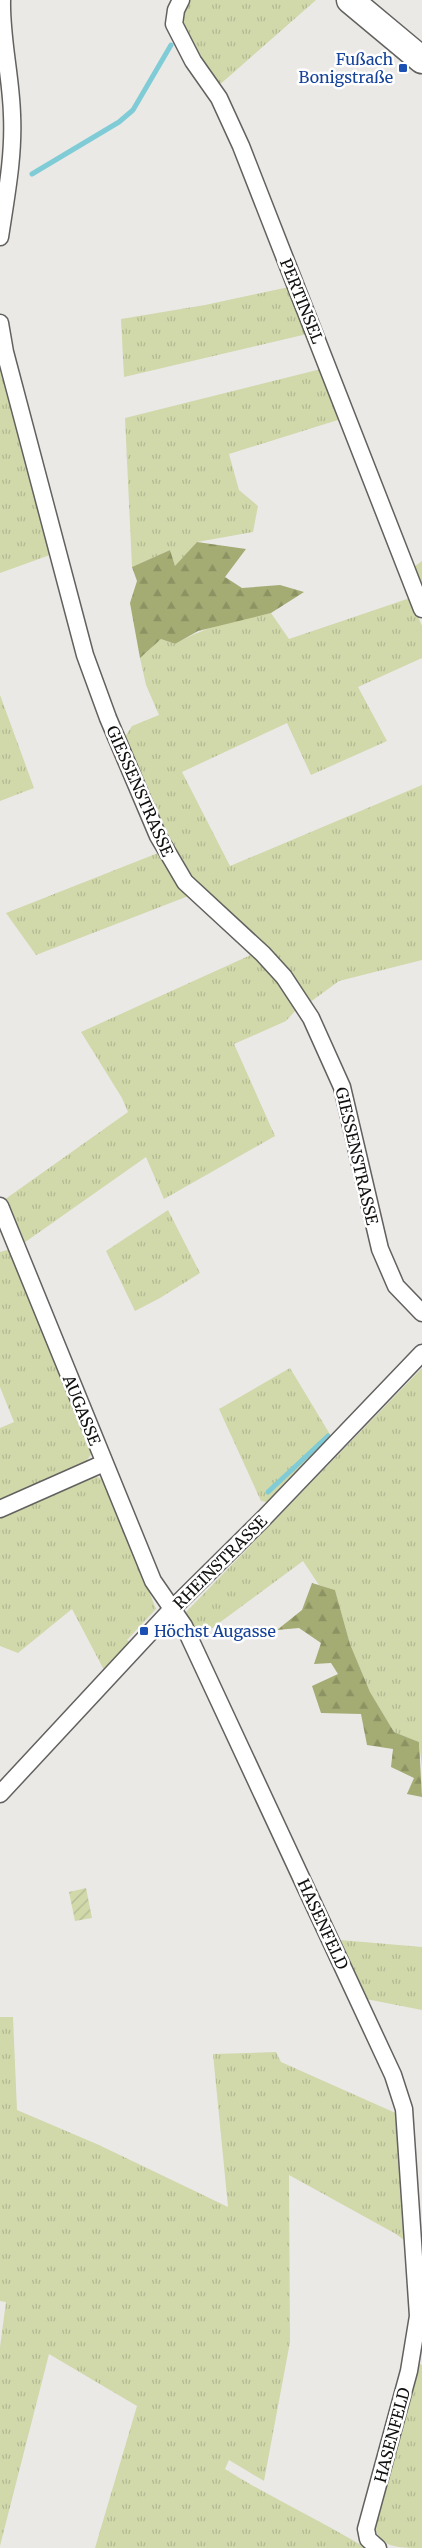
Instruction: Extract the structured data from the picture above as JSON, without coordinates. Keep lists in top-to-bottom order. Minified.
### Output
{"streets":{"street":["PERTINSEL","GIESSENSTRASSE","AUGASSE","RHEINSTRASSE","HASENFELD"]},"crossings":[["AUGASSE","RHEINSTRASSE"],["AUGASSE","HASENFELD"],["RHEINSTRASSE","HASENFELD"]],"places":{"transit":["Fußach Bonigstraße","Höchst Augasse"]}}
